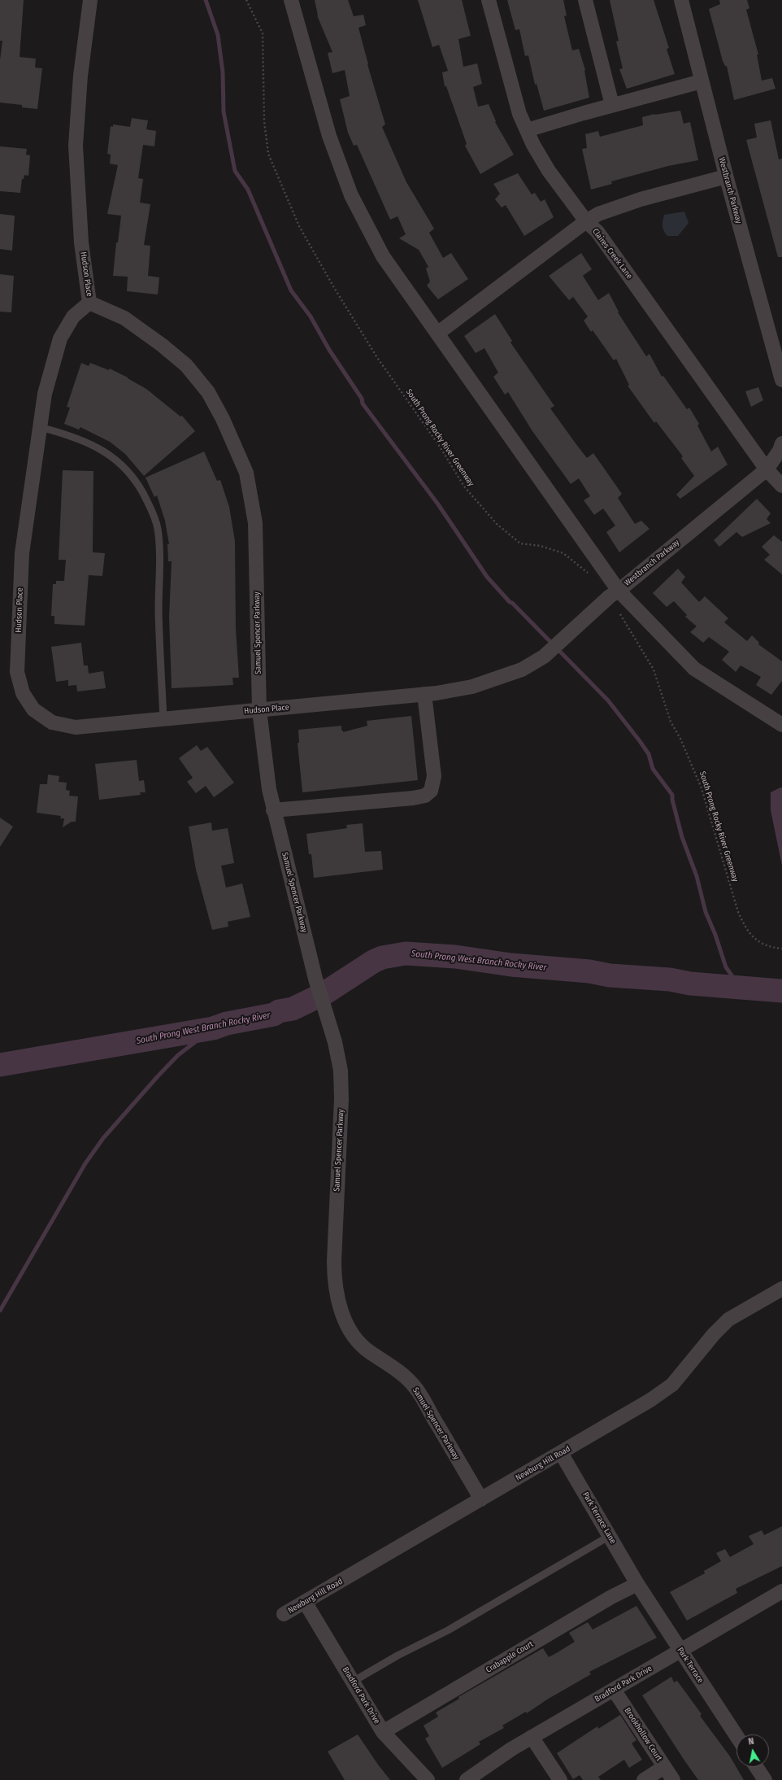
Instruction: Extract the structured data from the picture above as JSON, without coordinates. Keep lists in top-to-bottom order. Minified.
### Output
{"streets":{"street":["Westbranch Parkway","Claires Creek Lane","Hudson Place","Samuel Spencer Parkway","Newburg Hill Road","Park Terrace Lane","Crabapple Court","Park Terrace","Bradford Park Drive","Brookhollow Court"],"path":["South Prong Rocky River Greenway"]},"crossings":[["Westbranch Parkway","Claires Creek Lane"],["Westbranch Parkway","Hudson Place"],["Westbranch Parkway","South Prong Rocky River Greenway"],["Hudson Place","South Prong Rocky River Greenway"],["Hudson Place","Samuel Spencer Parkway"],["Samuel Spencer Parkway","Newburg Hill Road"],["Newburg Hill Road","Park Terrace Lane"],["Newburg Hill Road","Bradford Park Drive"],["Park Terrace Lane","Crabapple Court"],["Park Terrace Lane","Park Terrace"],["Crabapple Court","Park Terrace"],["Crabapple Court","Bradford Park Drive"],["Park Terrace","Bradford Park Drive"],["Bradford Park Drive","Brookhollow Court"]],"water":["South Prong West Branch Rocky River"],"north":"top"}
